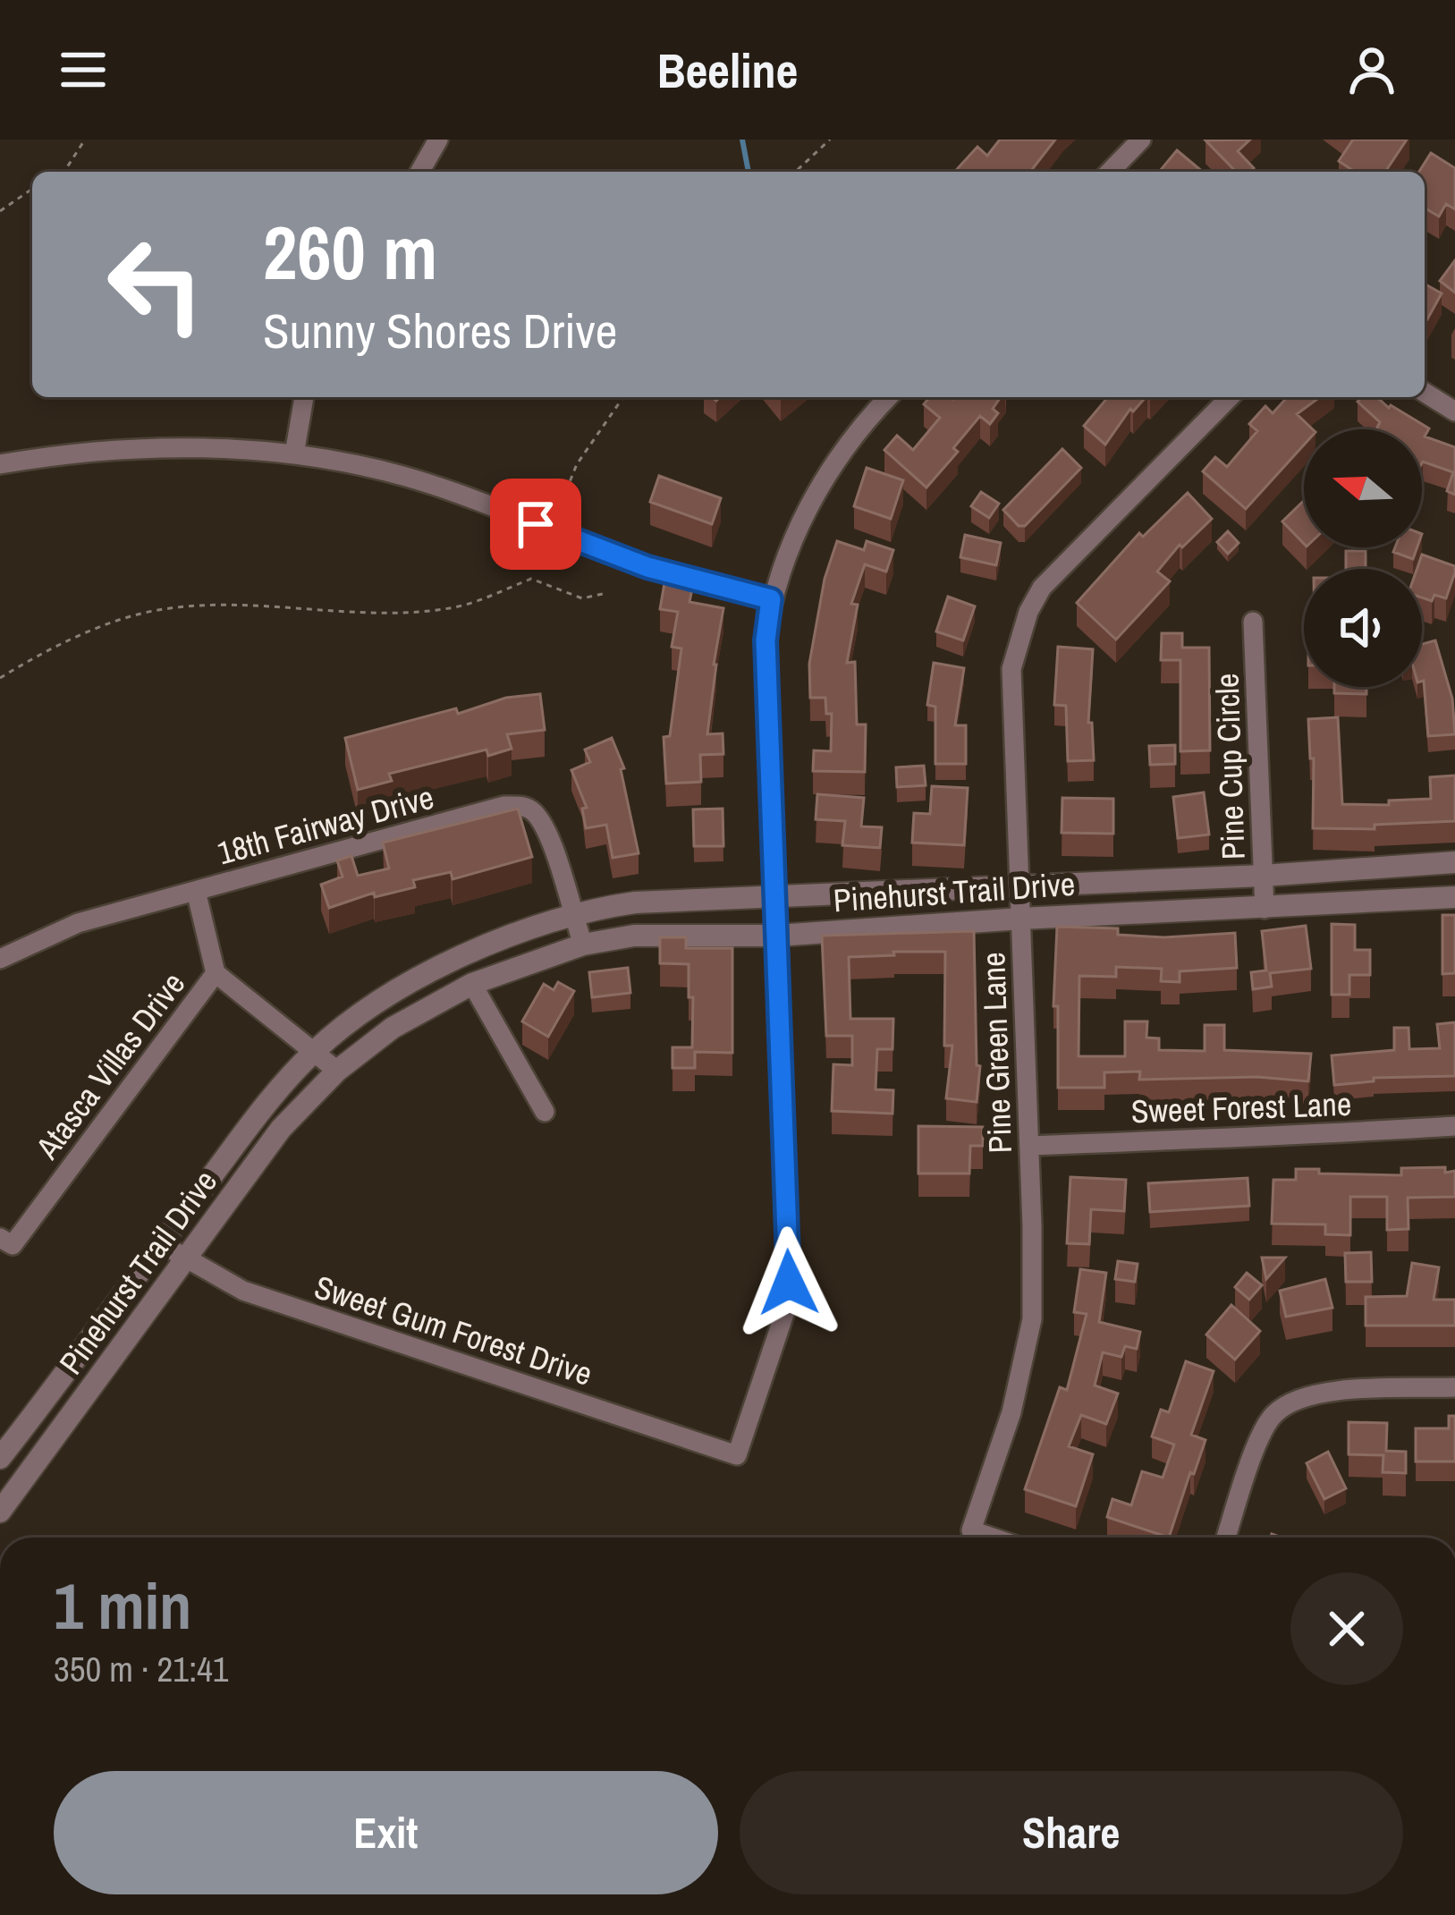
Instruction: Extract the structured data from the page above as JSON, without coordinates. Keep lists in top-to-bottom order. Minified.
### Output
{"streets":{"street":["Pine Cup Circle","18th Fairway Drive","Pinehurst Trail Drive","Pine Green Lane","Atasca Villas Drive","Sweet Forest Lane","Sweet Gum Forest Drive"]},"crossings":[["Pine Cup Circle","Pinehurst Trail Drive"],["18th Fairway Drive","Pinehurst Trail Drive"],["Pinehurst Trail Drive","Pine Green Lane"],["Pinehurst Trail Drive","Sweet Gum Forest Drive"],["Pine Green Lane","Sweet Forest Lane"]],"north":"left","page":{"header":"Beeline","turn":["260 m","Sunny Shores Drive"],"heading":["1 min","350 m · 21:41"],"buttons":["Exit","Share"]}}
